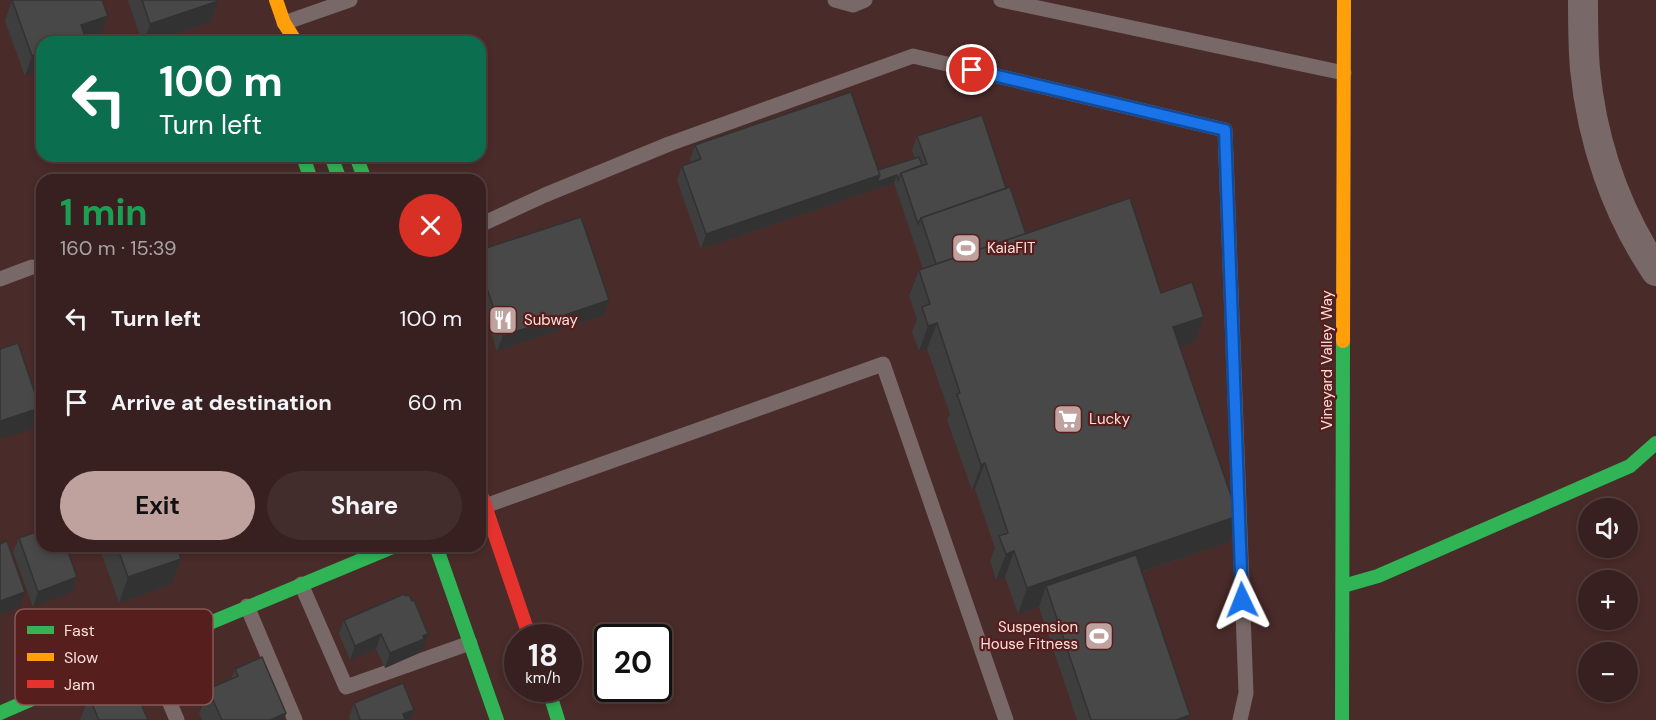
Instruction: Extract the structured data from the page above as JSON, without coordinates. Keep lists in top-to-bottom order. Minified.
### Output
{"streets":{"street":["Vineyard Valley Way"]},"places":{"sports":["KaiaFIT","Suspension House Fitness"],"restaurant":["Subway"],"supermarket":["Lucky"]},"legend":["Fast","Slow","Jam"],"page":{"turn":["100 m","Turn left"],"heading":["1 min","160 m · 15:39"],"list":[{"name":"Turn left","value":"100 m"},{"name":"Arrive at destination","value":"60 m"}],"buttons":["Exit","Share"],"map_buttons":["+","−"],"speed":"18 km/h","limit":"20"}}
